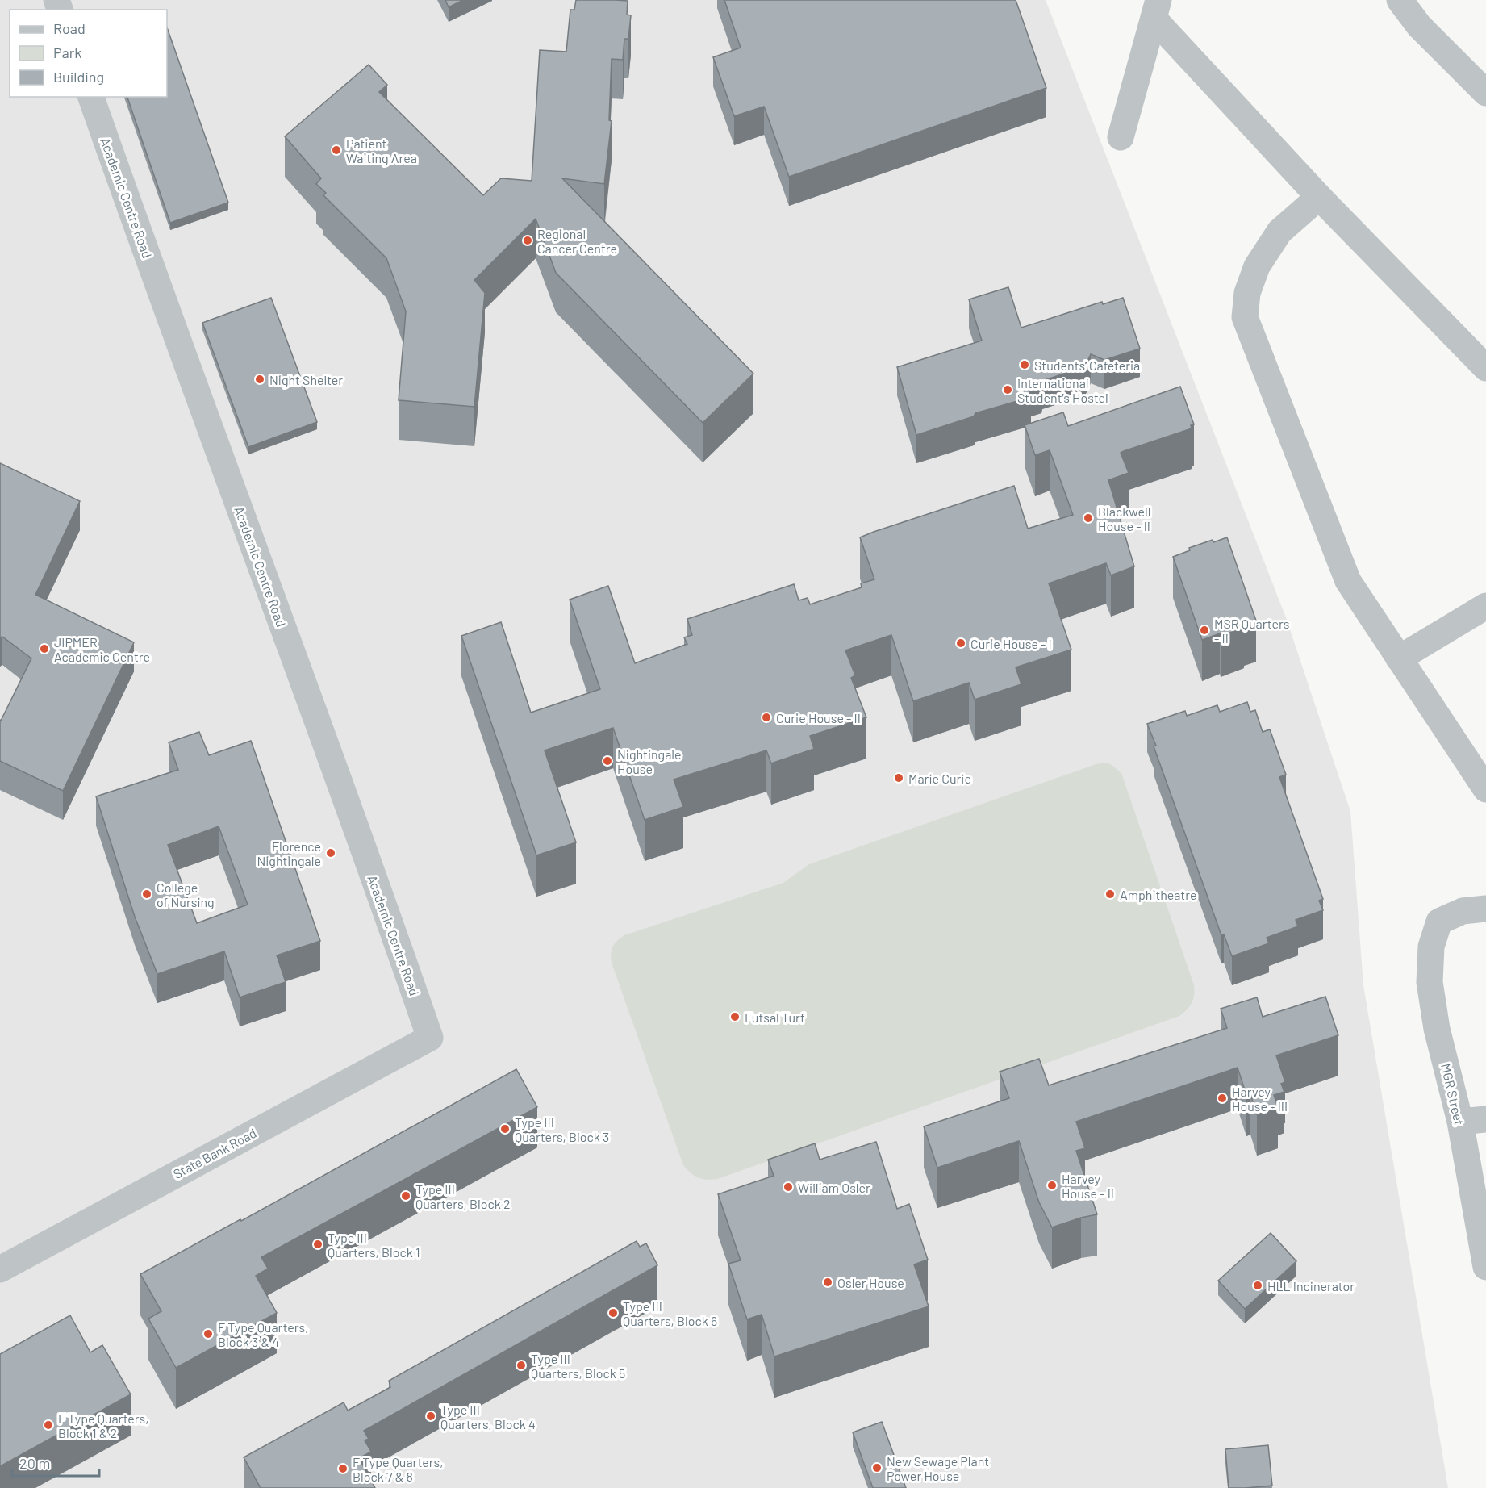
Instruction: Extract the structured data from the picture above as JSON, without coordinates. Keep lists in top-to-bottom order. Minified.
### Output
{"streets":{"street":["Academic Centre Road","MGR Street","State Bank Road"]},"crossings":[["Academic Centre Road","State Bank Road"]],"places":["Patient Waiting Area","Regional Cancer Centre","Students' Cafeteria","Night Shelter","International Student's Hostel","Blackwell House - II","MSR Quarters - II","Curie House - I","JIPMER Academic Centre","Curie House - II","Nightingale House","Marie Curie","Florence Nightingale","College of Nursing","Amphitheatre","Futsal Turf","Harvey House - III","Type III Quarters, Block 3","Harvey House - II","William Osler","Type III Quarters, Block 2","Type III Quarters, Block 1","Osler House","HLL Incinerator","Type III Quarters, Block 6","F Type Quarters, Block 3 & 4","Type III Quarters, Block 5","Type III Quarters, Block 4","F Type Quarters, Block 1 & 2","New Sewage Plant Power House","F Type Quarters, Block 7 & 8"],"legend":["Road","Park","Building"],"scale_bar":"20 m"}
